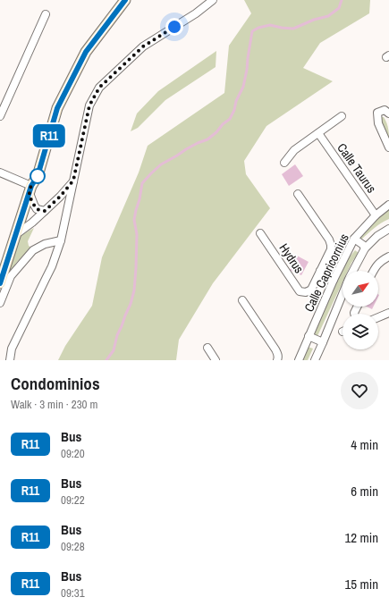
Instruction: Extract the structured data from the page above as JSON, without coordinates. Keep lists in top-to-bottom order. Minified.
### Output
{"streets":{"street":["Calle Taurus","Hydrus","Calle Capricornius"]},"crossings":[["Calle Taurus","Calle Capricornius"],["Hydrus","Calle Capricornius"]],"lines":["bus line R11"],"north":"top right","page":{"on_map":"R11","heading":["Condominios","Walk · 3 min · 230 m"],"list":[{"mark":"R11","name":"Bus","note":"09:20","value":"4 min"},{"mark":"R11","name":"Bus","note":"09:22","value":"6 min"},{"mark":"R11","name":"Bus","note":"09:28","value":"12 min"},{"mark":"R11","name":"Bus","note":"09:31","value":"15 min"}]}}
